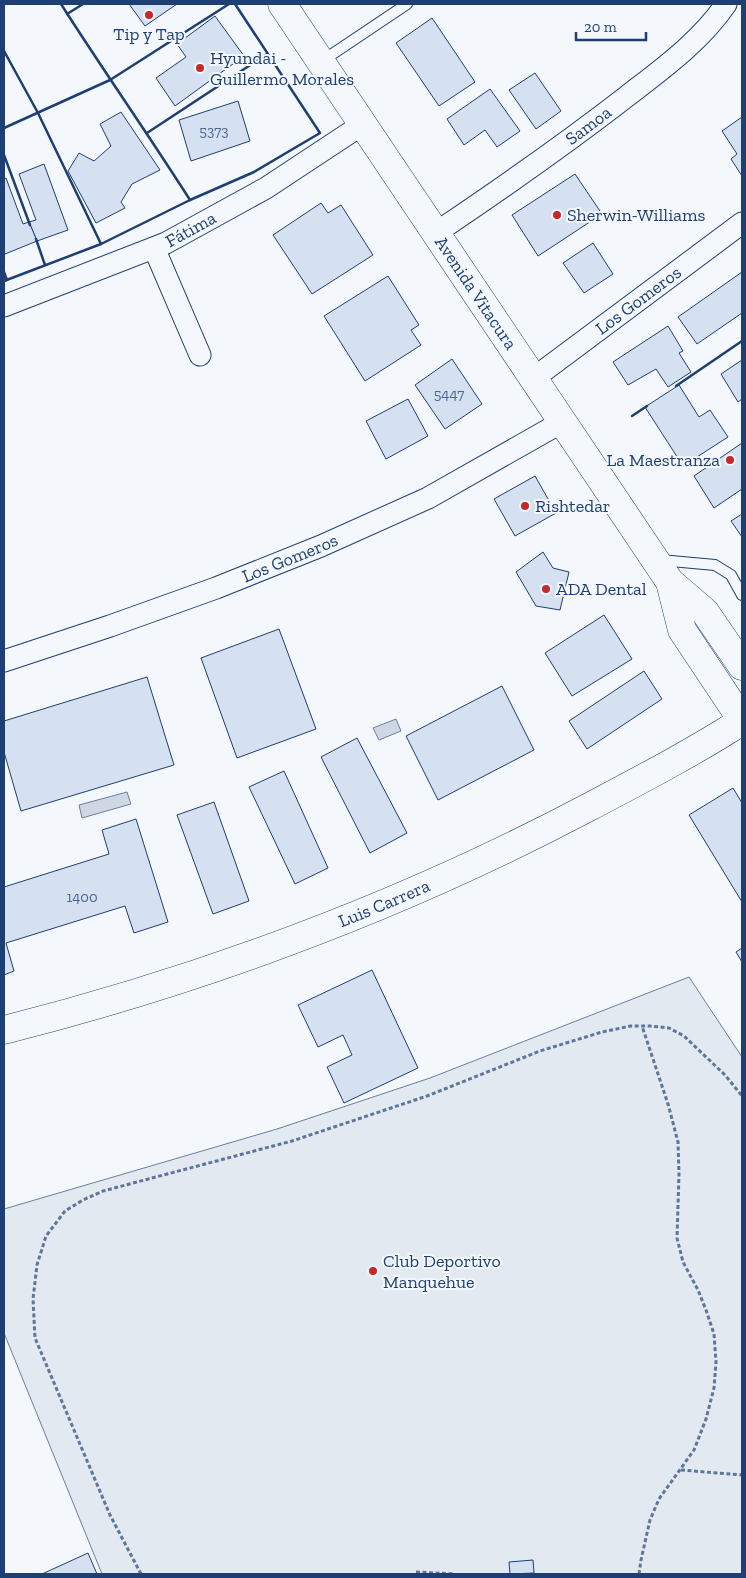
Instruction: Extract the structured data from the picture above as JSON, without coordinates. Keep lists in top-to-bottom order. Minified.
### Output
{"streets":{"main road":["Avenida Vitacura","Luis Carrera"],"street":["Samoa","Fátima","Los Gomeros"]},"crossings":[["Samoa","Avenida Vitacura"],["Fátima","Avenida Vitacura"],["Avenida Vitacura","Los Gomeros"],["Avenida Vitacura","Luis Carrera"]],"places":["Tip y Tap","Hyundai - Guillermo Morales","Sherwin-Williams","La Maestranza","Rishtedar","ADA Dental","Club Deportivo Manquehue"],"house_numbers":["5373","5447","1400"],"scale_bar":"20 m"}
